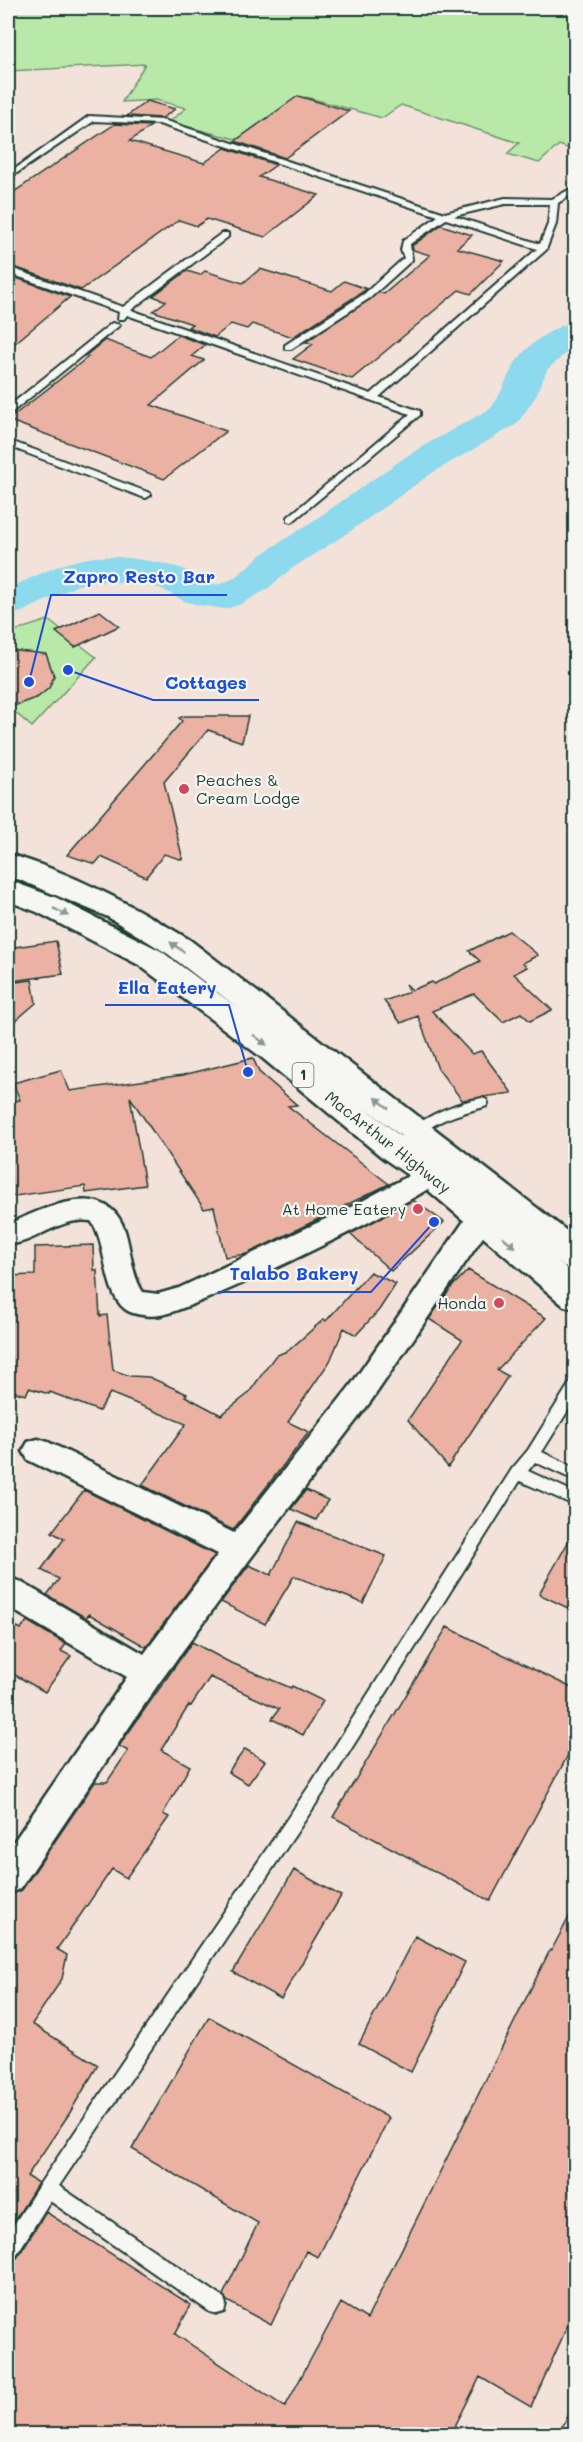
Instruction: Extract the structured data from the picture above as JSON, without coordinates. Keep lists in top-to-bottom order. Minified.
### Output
{"streets":{"highway":["1","MacArthur Highway"]},"places":["Cottages","Zapro Resto Bar","Peaches & Cream Lodge","Ella Eatery","At Home Eatery","Talabo Bakery","Honda"]}
